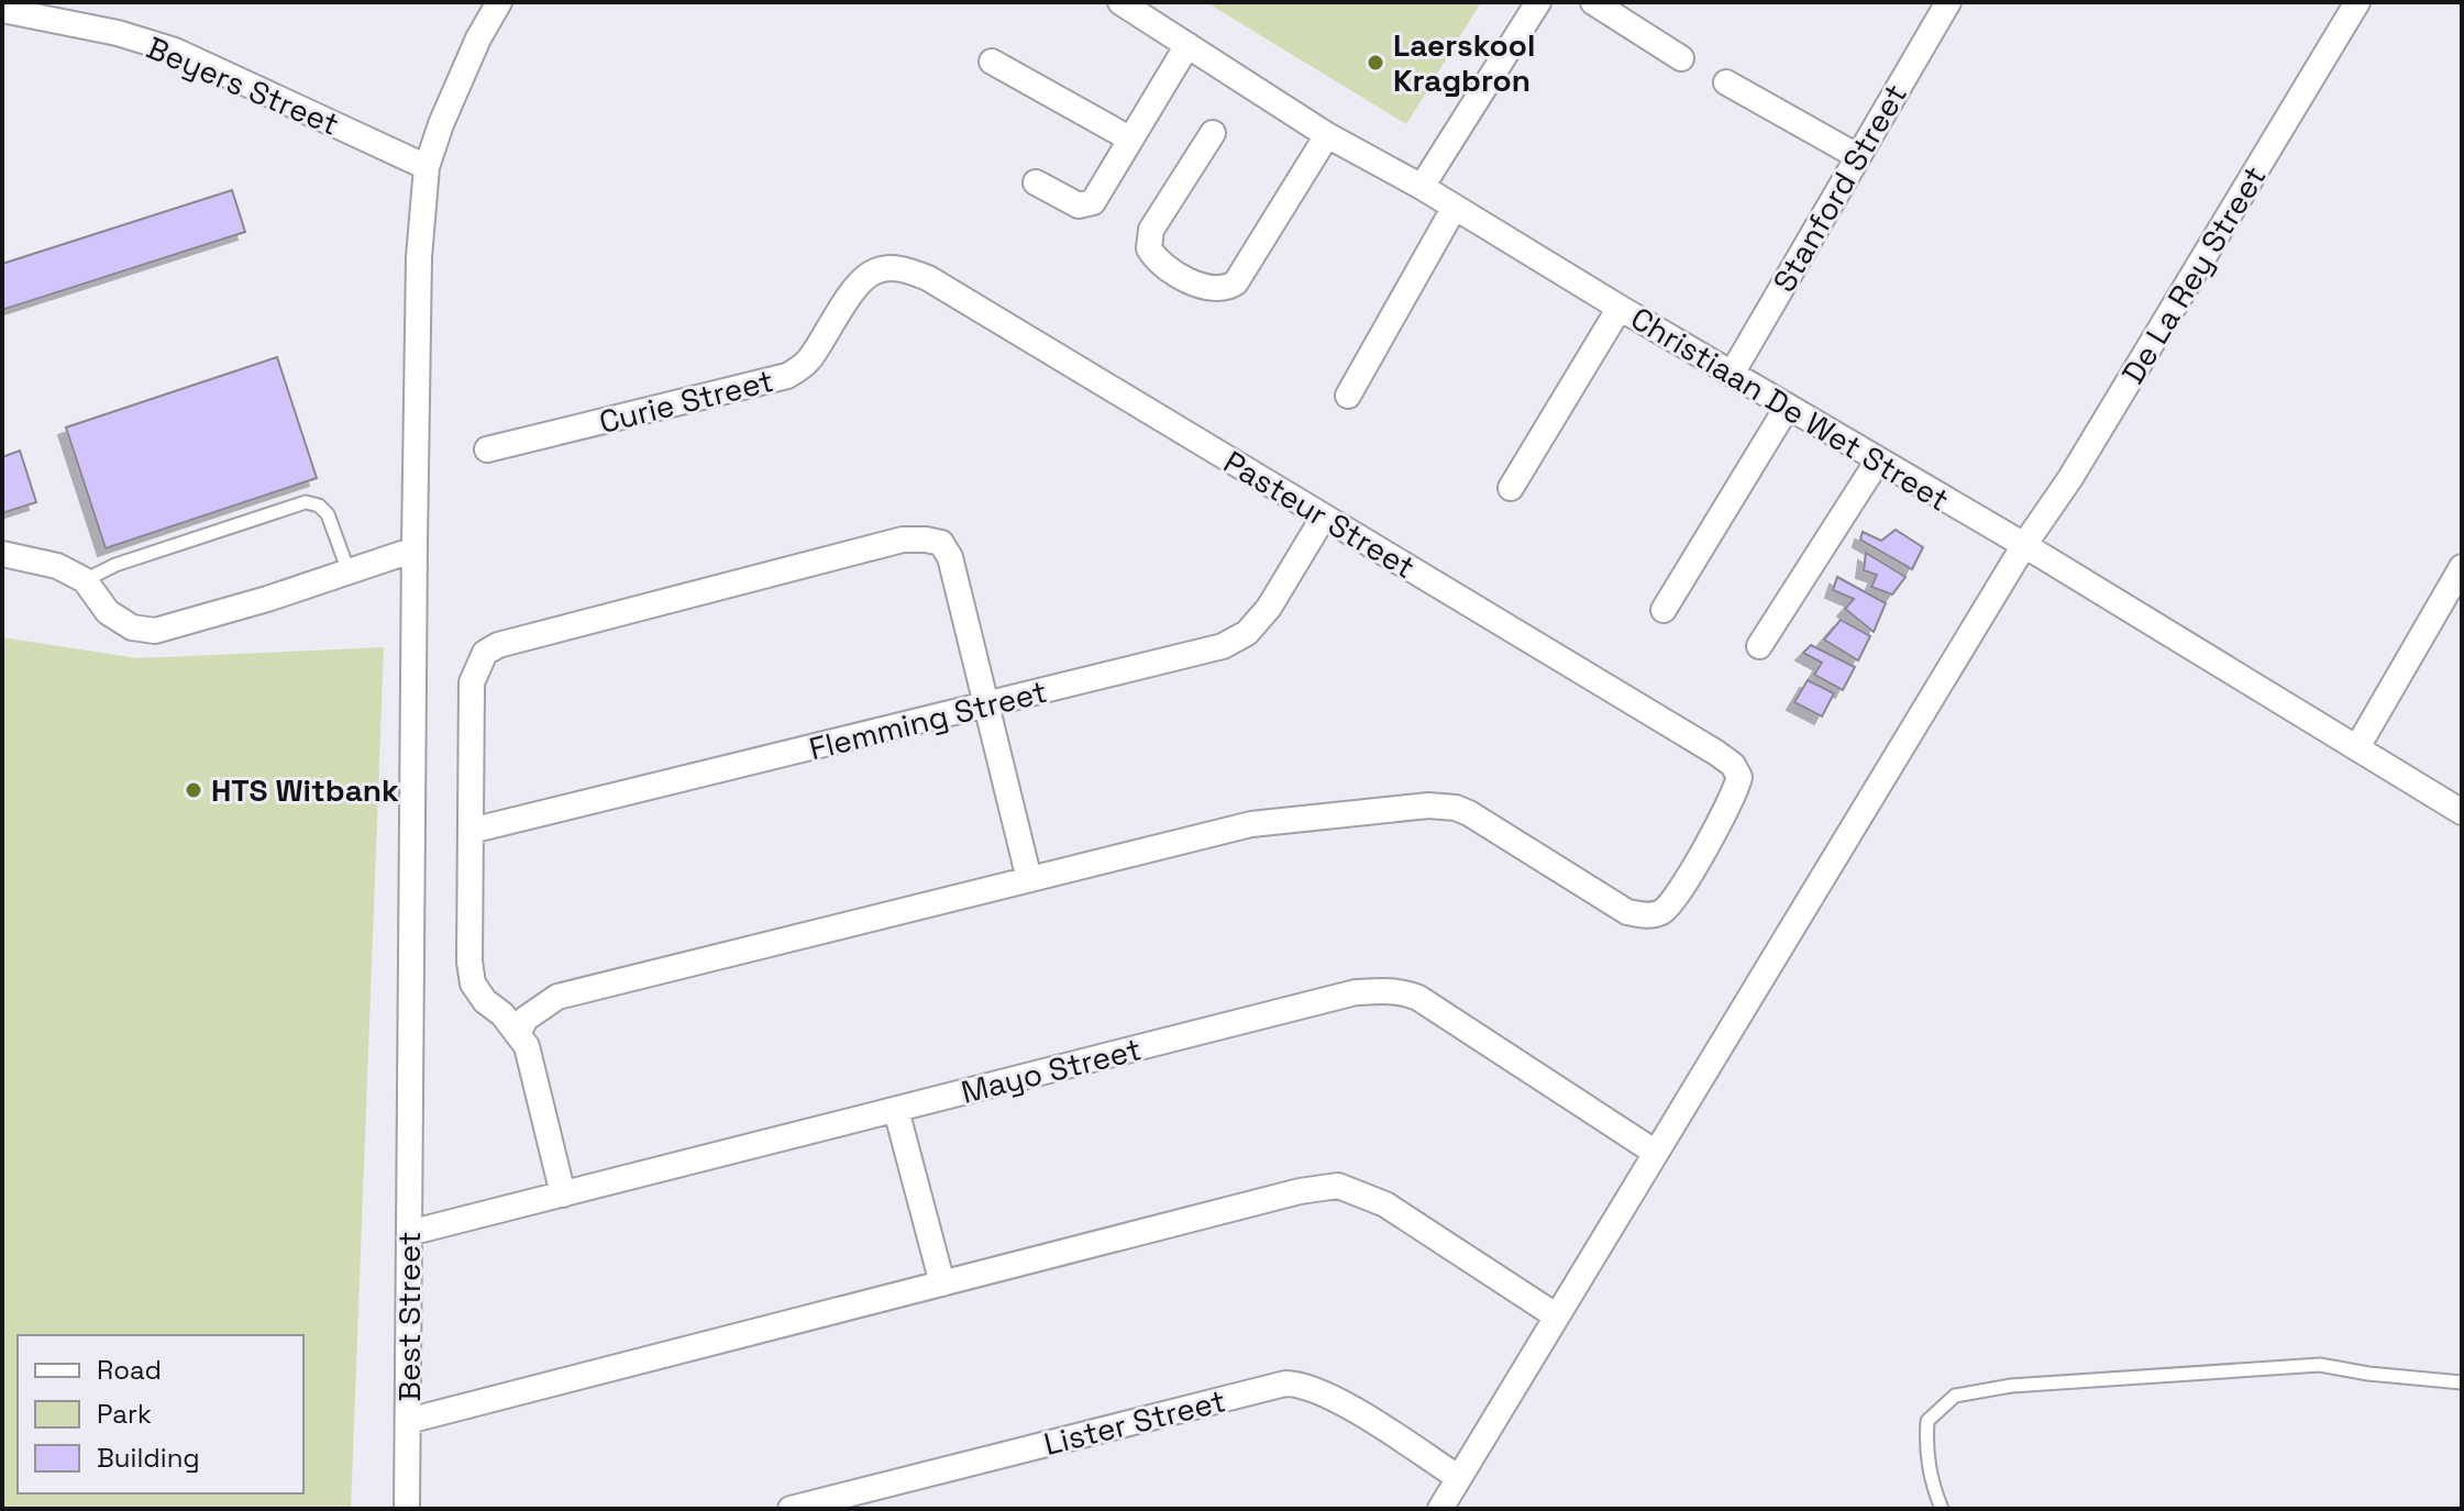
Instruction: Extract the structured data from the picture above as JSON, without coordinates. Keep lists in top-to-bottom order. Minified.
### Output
{"streets":{"street":["Beyers Street","Stanford Street","De La Rey Street","Curie Street","Christiaan De Wet Street","Pasteur Street","Flemming Street","Mayo Street","Best Street","Lister Street"]},"crossings":[["Beyers Street","Best Street"],["Stanford Street","Christiaan De Wet Street"],["De La Rey Street","Christiaan De Wet Street"],["De La Rey Street","Mayo Street"],["De La Rey Street","Lister Street"],["Curie Street","Pasteur Street"],["Pasteur Street","Flemming Street"],["Mayo Street","Best Street"]],"places":["Laerskool Kragbron","HTS Witbank"],"legend":["Road","Park","Building"]}
